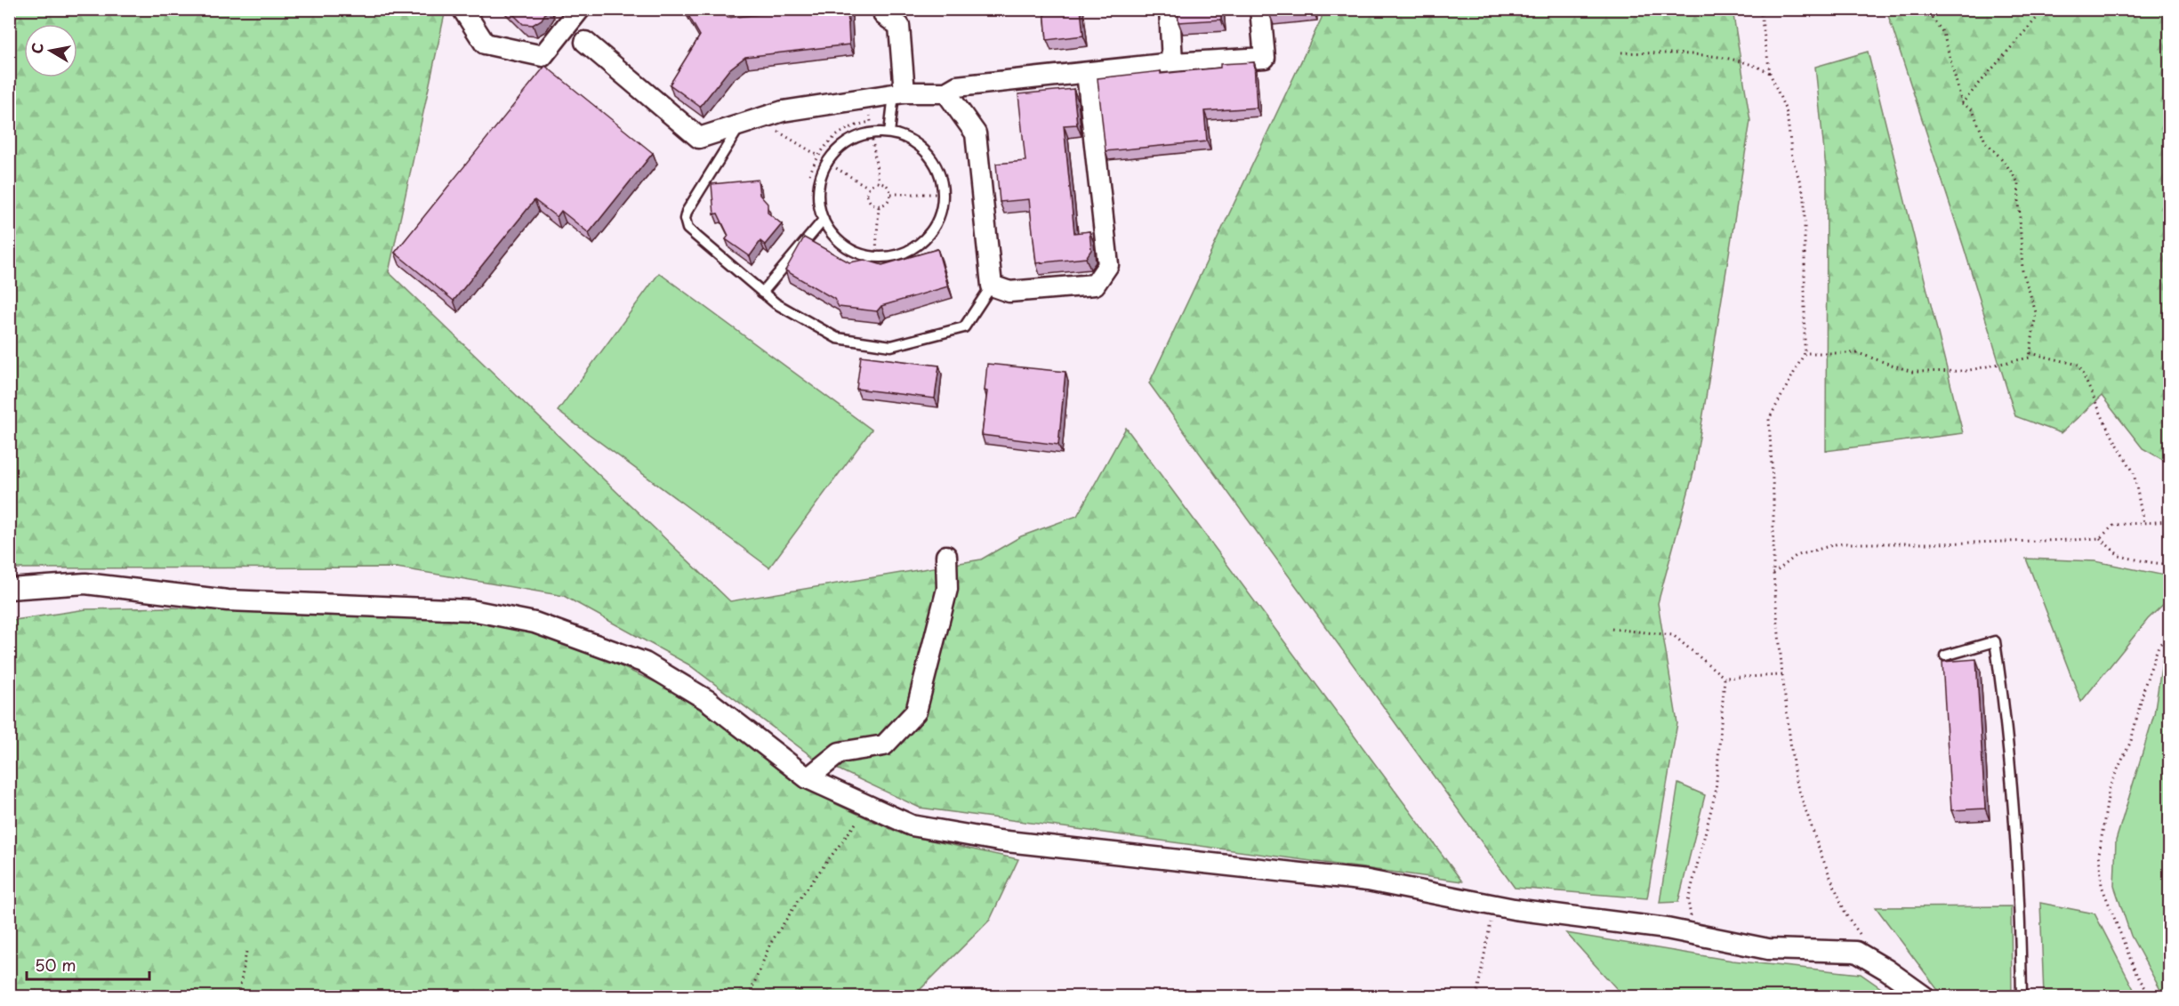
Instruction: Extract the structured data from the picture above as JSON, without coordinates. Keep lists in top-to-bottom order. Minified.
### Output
{"scale_bar":"50 m","north":"left"}
